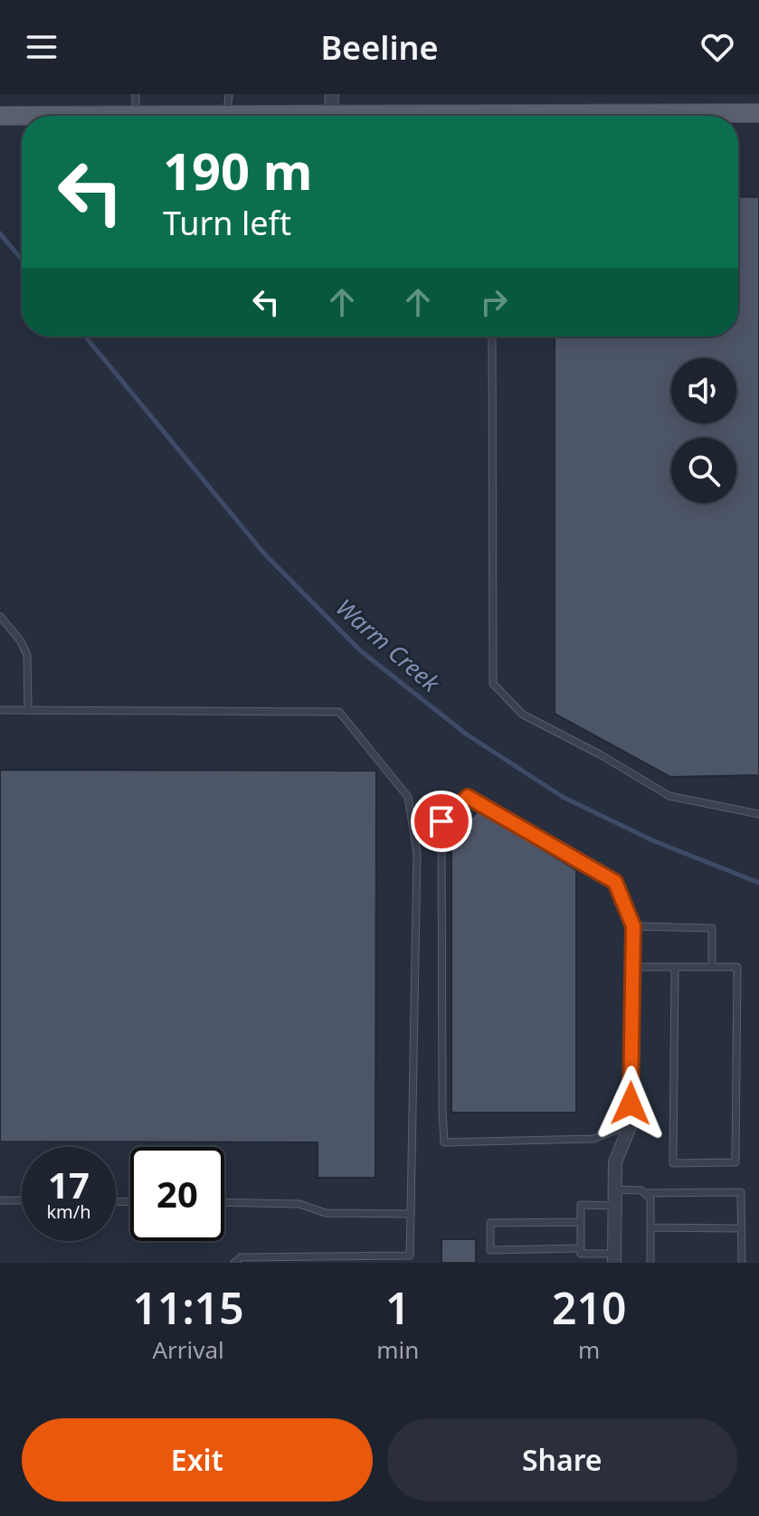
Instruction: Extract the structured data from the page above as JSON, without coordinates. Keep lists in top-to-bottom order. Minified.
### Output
{"water":["Warm Creek"],"page":{"header":"Beeline","turn":["190 m","Turn left"],"speed":"17 km/h","limit":"20","eta":["11:15","Arrival","1","min","210","m"],"buttons":["Exit","Share"]}}
